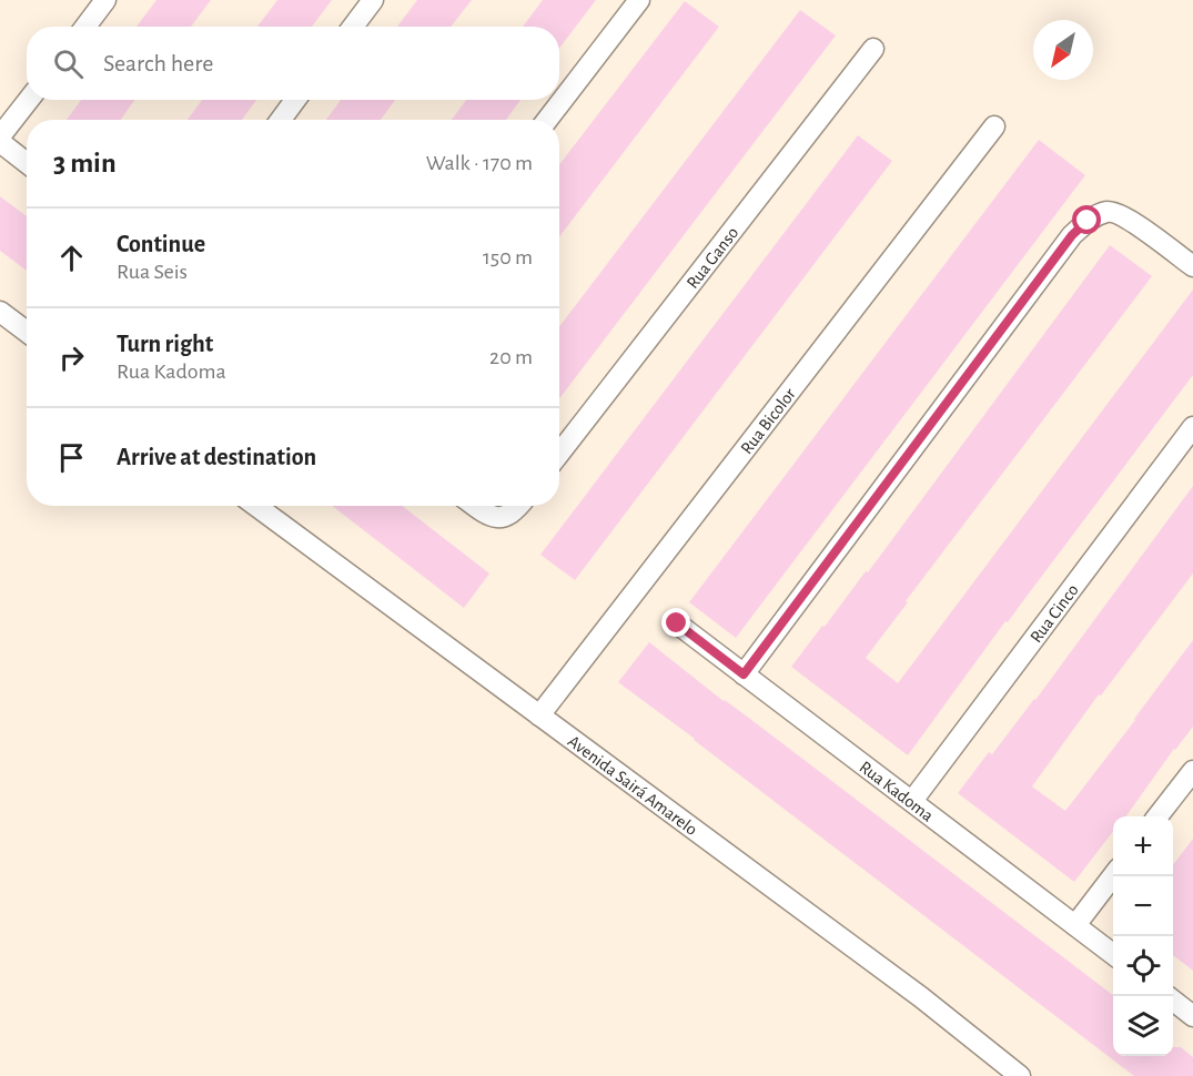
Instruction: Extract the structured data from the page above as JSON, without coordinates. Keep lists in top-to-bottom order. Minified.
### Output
{"streets":{"street":["Rua Ganso","Rua Bicolor","Rua Cinco","Avenida Sairá Amarelo","Rua Kadoma"]},"crossings":[["Rua Bicolor","Avenida Sairá Amarelo"],["Rua Cinco","Rua Kadoma"]],"north":"bottom left","page":{"search":"Search here","heading":["3 min","Walk · 170 m"],"list":[["Continue","Rua Seis","150 m"],["Turn right","Rua Kadoma","20 m"],"Arrive at destination"],"map_buttons":["+","−"]}}
